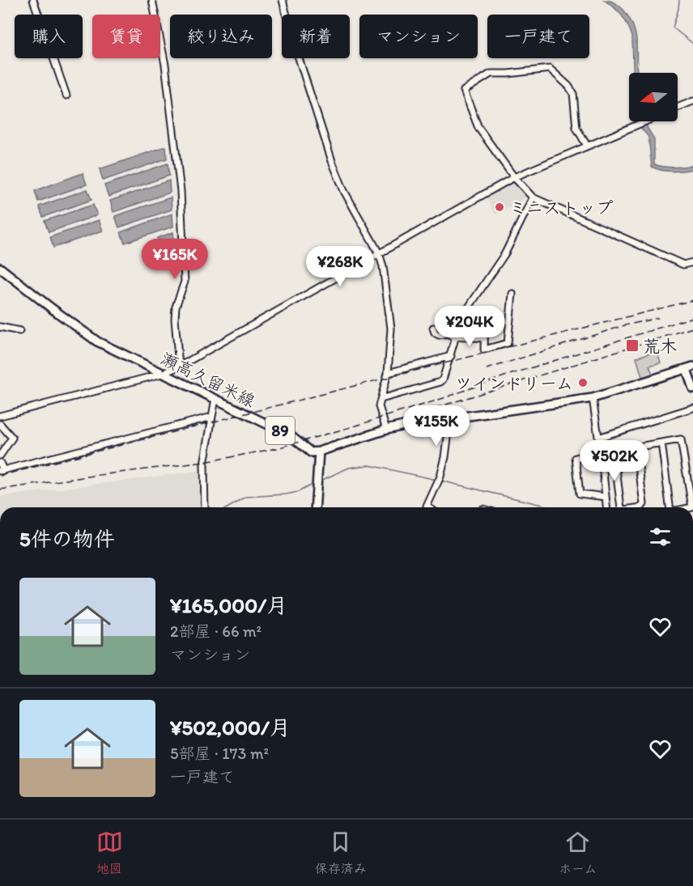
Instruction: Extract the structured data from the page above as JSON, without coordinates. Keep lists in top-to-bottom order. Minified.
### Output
{"streets":{"main road":["瀬高久留米線","89"]},"places":{"other":["ミニストップ","ツインドリーム"],"transit":["荒木"]},"north":"left","page":{"chip":["購入","賃貸","絞り込み","新着","マンション","一戸建て"],"price":["¥165K","¥268K","¥204K","¥155K","¥502K"],"heading":"5件の物件","list":[{"name":"¥165,000/月","note":"2部屋 · 66 m² · マンション"},{"name":"¥502,000/月","note":"5部屋 · 173 m² · 一戸建て"}],"tabs":["地図","保存済み","ホーム"]}}
